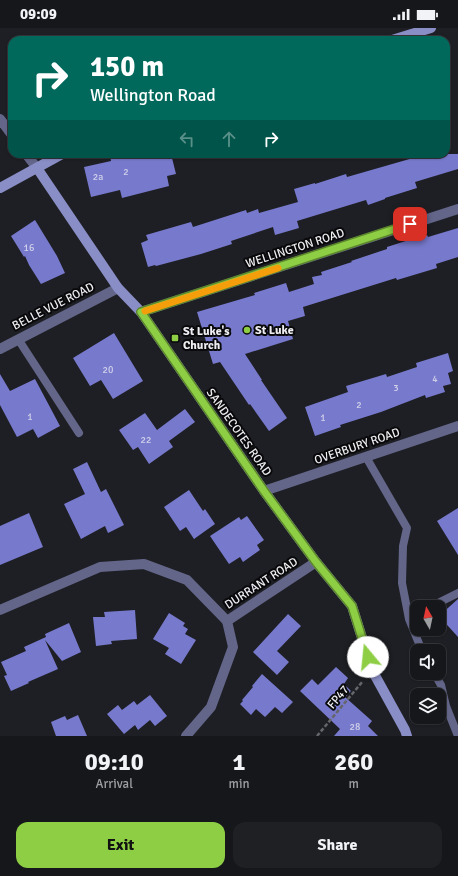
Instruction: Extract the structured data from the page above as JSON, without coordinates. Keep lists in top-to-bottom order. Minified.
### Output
{"streets":{"street":["WELLINGTON ROAD","BELLE VUE ROAD","SANDECOTES ROAD","OVERBURY ROAD","DURRANT ROAD"],"path":["FP47"]},"crossings":[["WELLINGTON ROAD","SANDECOTES ROAD"],["BELLE VUE ROAD","SANDECOTES ROAD"],["SANDECOTES ROAD","OVERBURY ROAD"],["SANDECOTES ROAD","DURRANT ROAD"],["SANDECOTES ROAD","FP47"]],"places":{"other":["St Luke"],"transit":["St Luke's Church"]},"house_numbers":["2","2a","16","20","4","3","2","1","1","22","28"],"north":"top","page":{"status":"09:09","turn":["150 m","Wellington Road"],"eta":["09:10","Arrival","1","min","260","m"],"buttons":["Exit","Share"]}}
